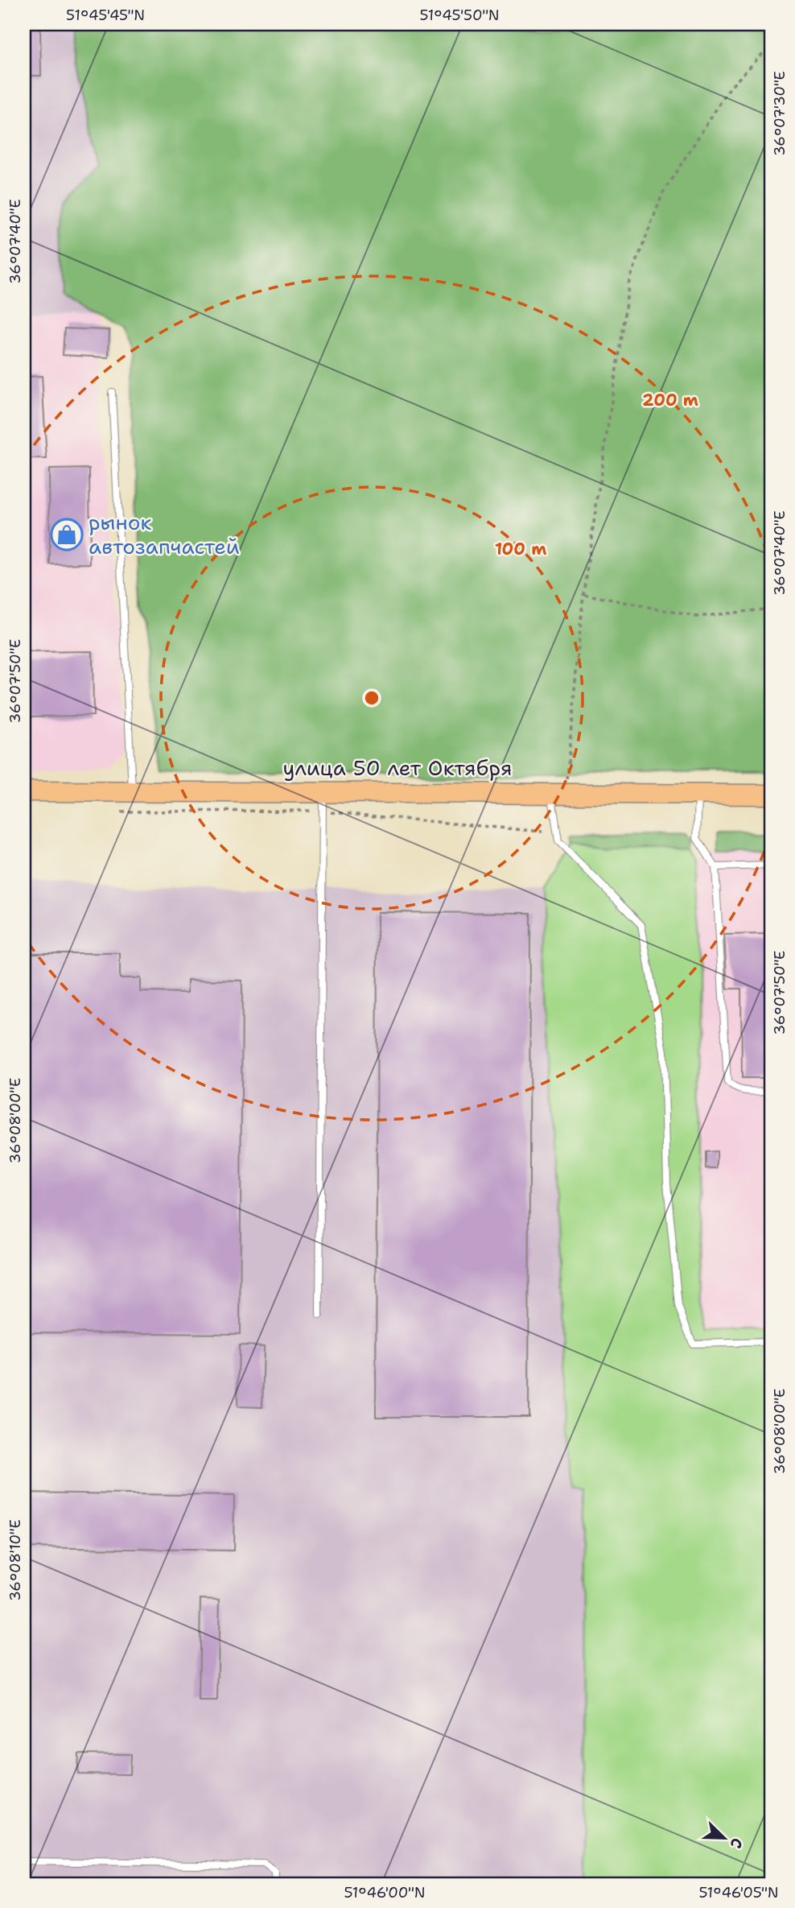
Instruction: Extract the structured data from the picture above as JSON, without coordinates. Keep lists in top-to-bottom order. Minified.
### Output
{"streets":{"main road":["улица 50 лет Октября"]},"places":{"shop":["рынок автозапчастей"]},"north":"bottom right","coordinates":["51°45'45\"N","51°45'50\"N","36°07'30\"E","36°07'40\"E","36°07'50\"E","36°08'00\"E","36°08'10\"E","51°46'00\"N","51°46'05\"N"],"rings":["200 m","100 m"]}
